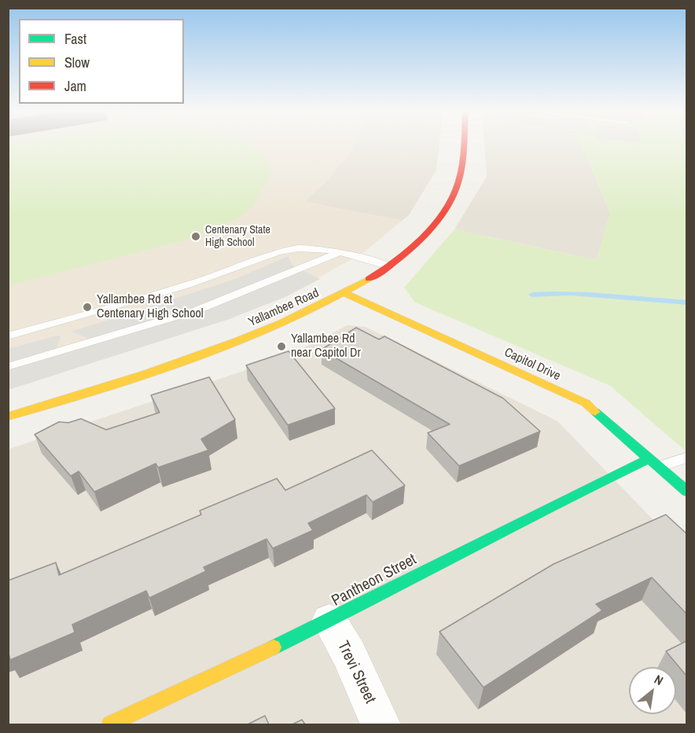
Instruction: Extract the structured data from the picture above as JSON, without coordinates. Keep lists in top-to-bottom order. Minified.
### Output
{"streets":{"main road":["Yallambee Road","Capitol Drive","Pantheon Street"],"street":["Trevi Street"]},"crossings":[["Yallambee Road","Capitol Drive"],["Capitol Drive","Pantheon Street"],["Pantheon Street","Trevi Street"]],"places":["Centenary State High School","Yallambee Rd at Centenary High School","Yallambee Rd near Capitol Dr"],"legend":["Fast","Slow","Jam"],"north":"top right"}
